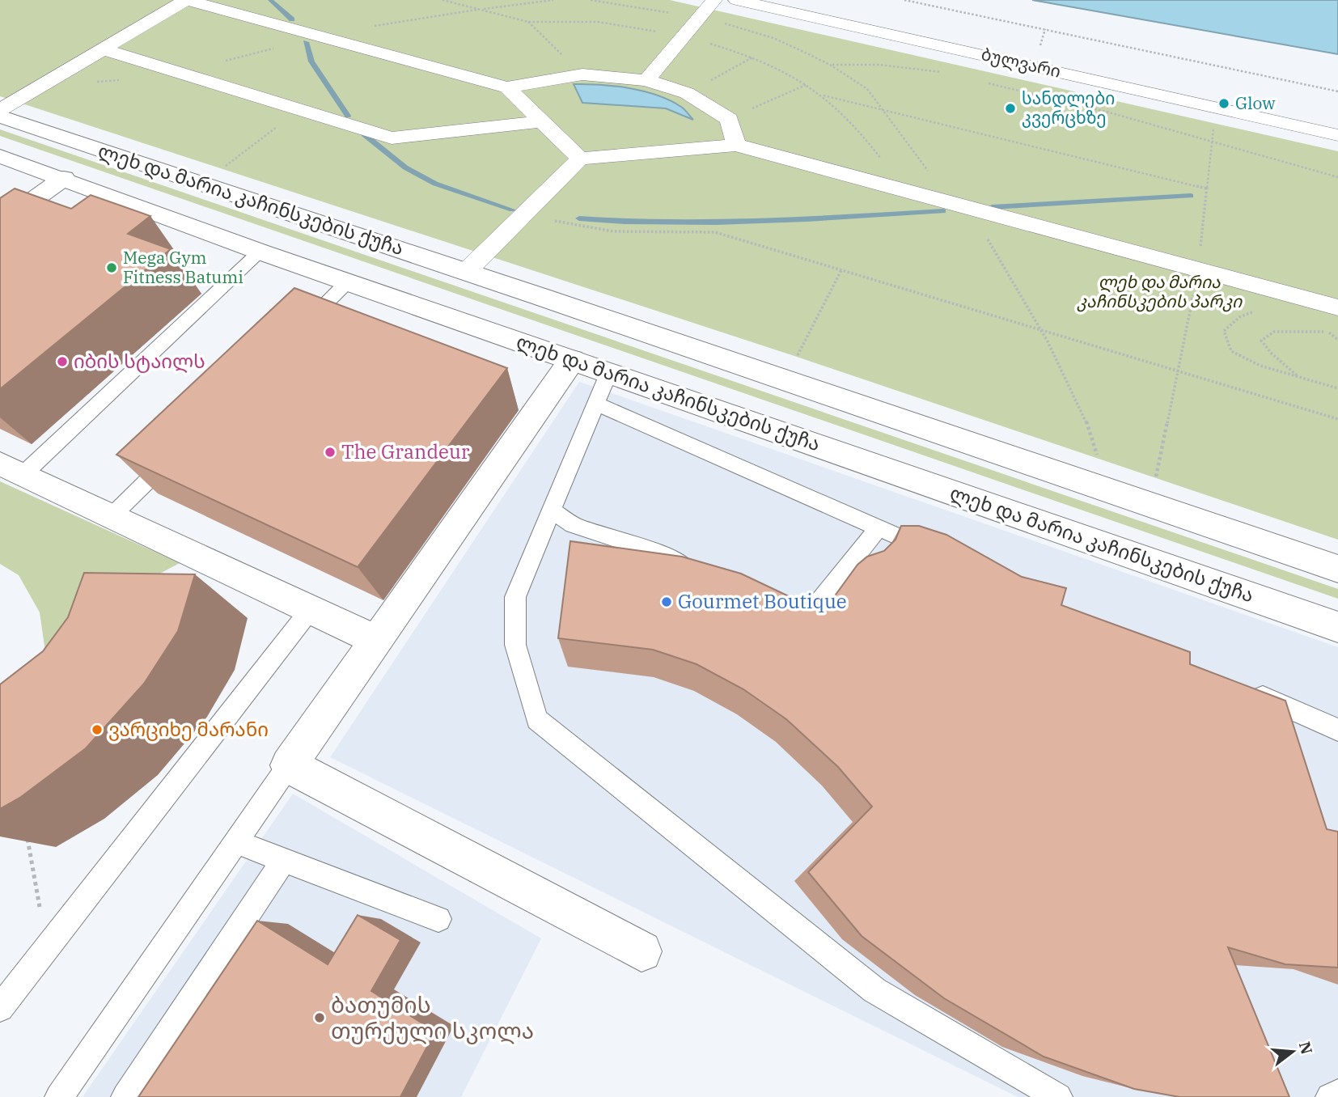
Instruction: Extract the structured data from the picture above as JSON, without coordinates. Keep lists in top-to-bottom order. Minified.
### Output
{"streets":{"main road":["ლეხ და მარია კაჩინსკების ქუჩა"],"street":["ბულვარი"]},"parks":["ლეხ და მარია კაჩინსკების პარკი"],"places":["Glow","სანდლები კვერცხზე","Mega Gym Fitness Batumi","იბის სტაილს","The Grandeur","Gourmet Boutique","ვარციხე მარანი","ბათუმის თურქული სკოლა"],"north":"right"}
